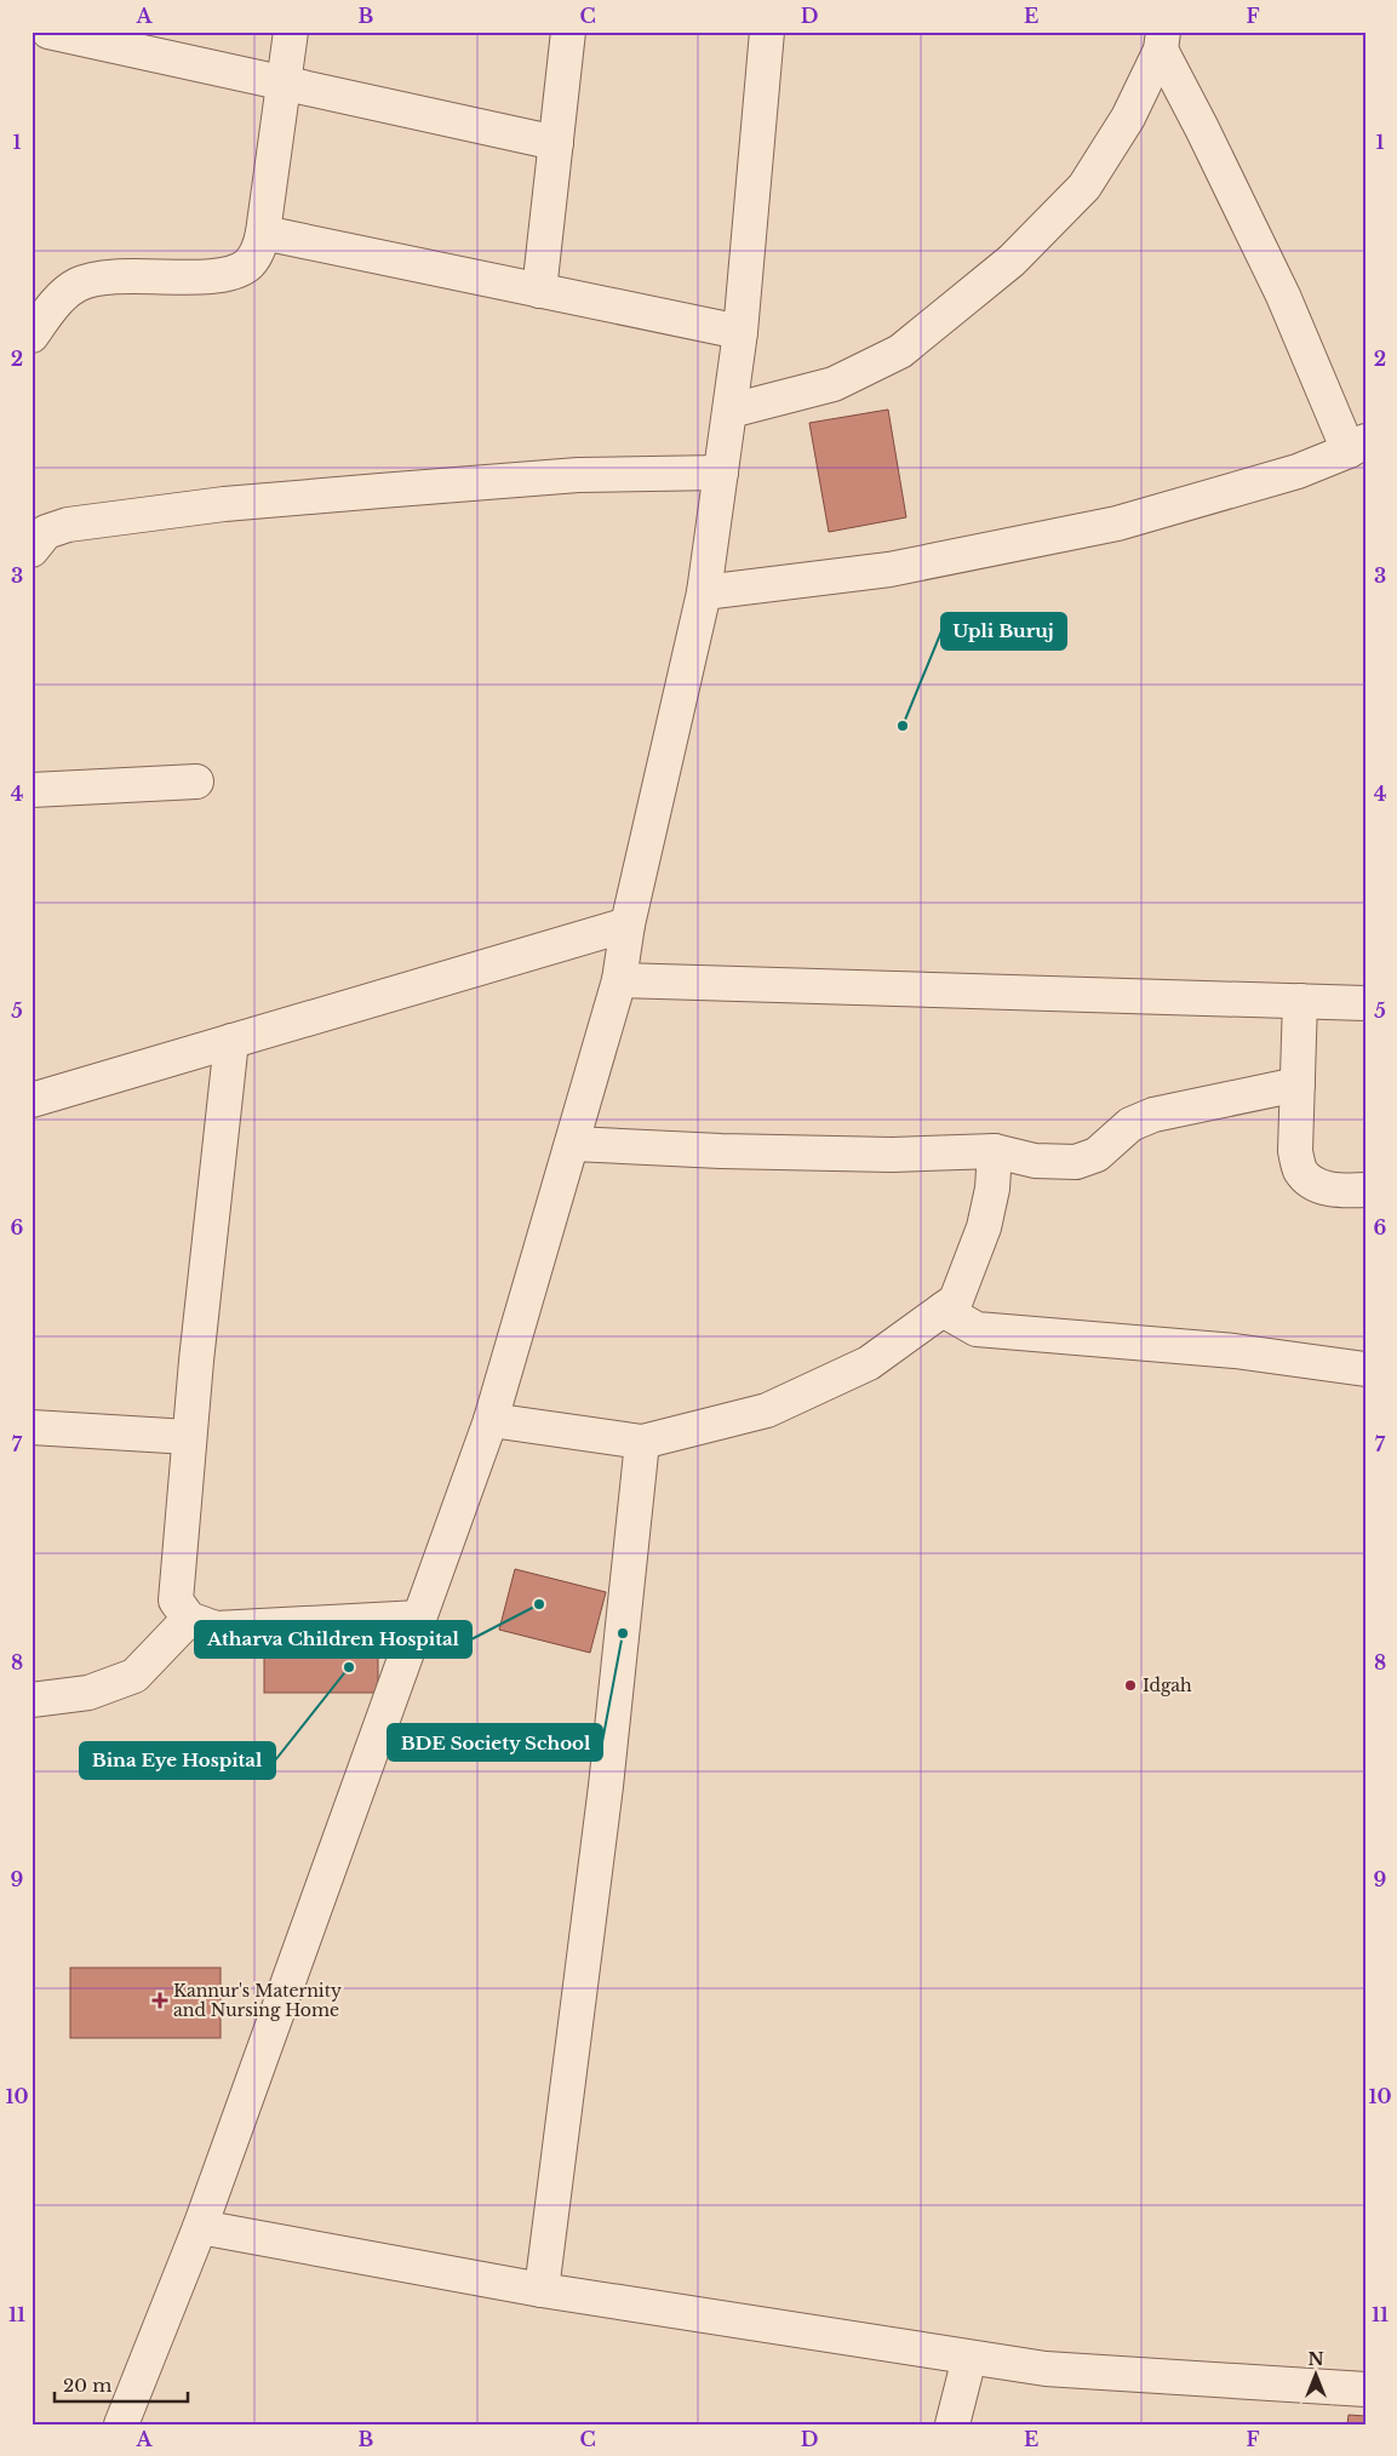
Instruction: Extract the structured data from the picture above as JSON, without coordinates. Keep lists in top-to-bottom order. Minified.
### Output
{"places":{"other":["Upli Buruj","Atharva Children Hospital","BDE Society School","Bina Eye Hospital","Idgah"],"health":["Kannur's Maternity and Nursing Home"]},"scale_bar":"20 m","north":"top","grid":{"columns":["A","B","C","D","E","F"],"rows":["1","2","3","4","5","6","7","8","9","10","11"]}}
